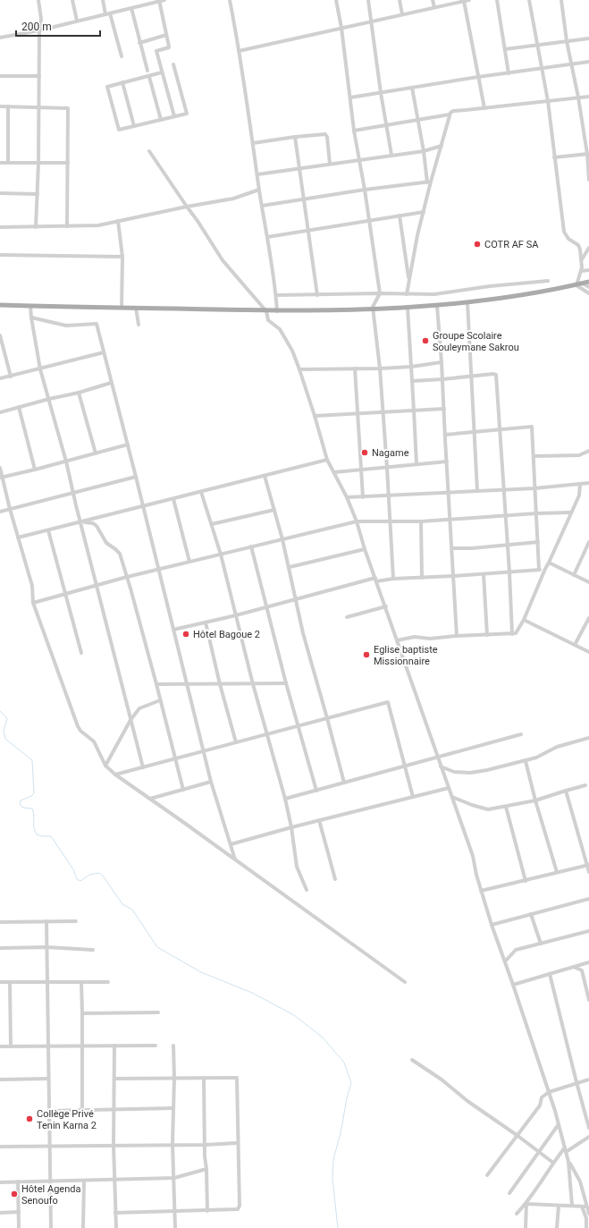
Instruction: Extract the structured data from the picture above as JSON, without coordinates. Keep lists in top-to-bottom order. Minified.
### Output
{"places":["COTR AF SA","Groupe Scolaire Souleymane Sakrou","Nagame","Hôtel Bagoue 2","Eglise baptiste Missionnaire","Collège Privé Tenin Karna 2","Hôtel Agenda Senoufo"],"scale_bar":"200 m"}
